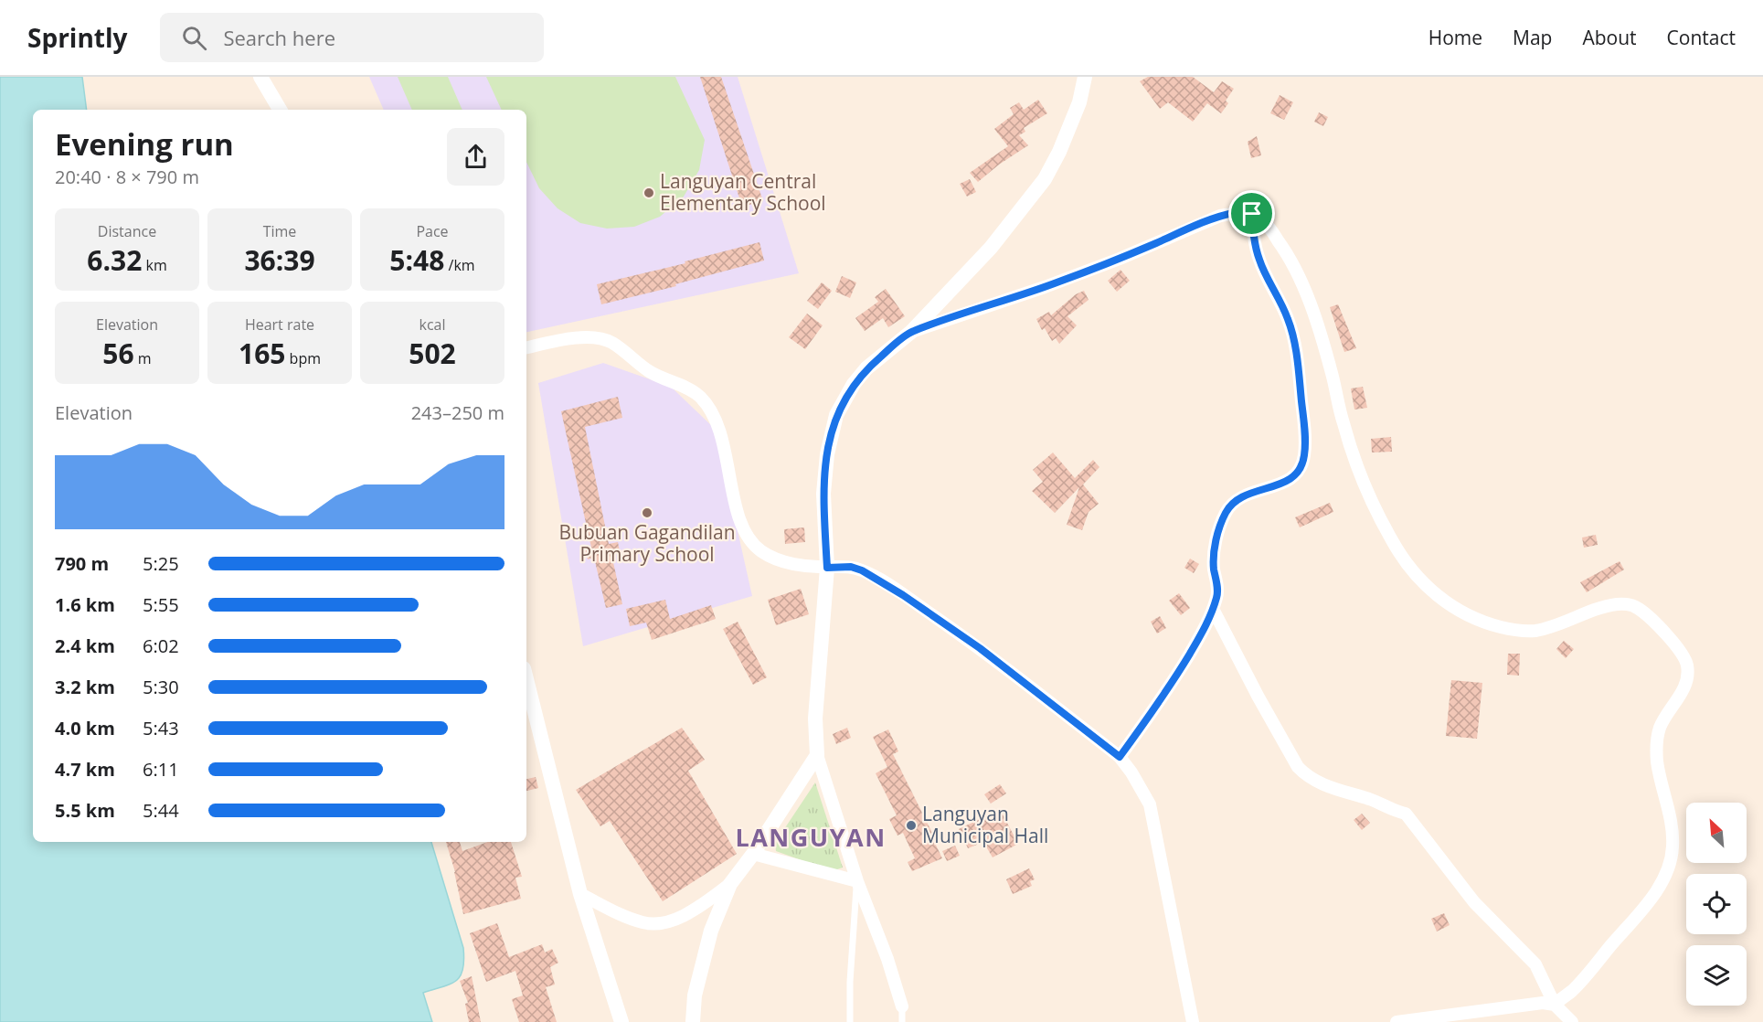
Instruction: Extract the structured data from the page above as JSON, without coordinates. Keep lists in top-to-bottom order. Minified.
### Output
{"districts":["LANGUYAN"],"places":["Languyan Central Elementary School","Bubuan Gagandilan Primary School","Languyan Municipal Hall"],"north":"top left","page":{"header":"Sprintly","search":"Search here","nav":["Home","Map","About","Contact"],"heading":["Evening run","20:40 · 8 × 790 m"],"stats":[["Distance","6.32 km"],["Time","36:39"],["Pace","5:48 /km"],["Elevation","56 m"],["Heart rate","165 bpm"],["kcal","502"]],"chart":["Elevation","243–250 m"],"list":[{"name":"790 m","note":"5:25"},{"name":"1.6 km","note":"5:55"},{"name":"2.4 km","note":"6:02"},{"name":"3.2 km","note":"5:30"},{"name":"4.0 km","note":"5:43"},{"name":"4.7 km","note":"6:11"},{"name":"5.5 km","note":"5:44"}]}}
